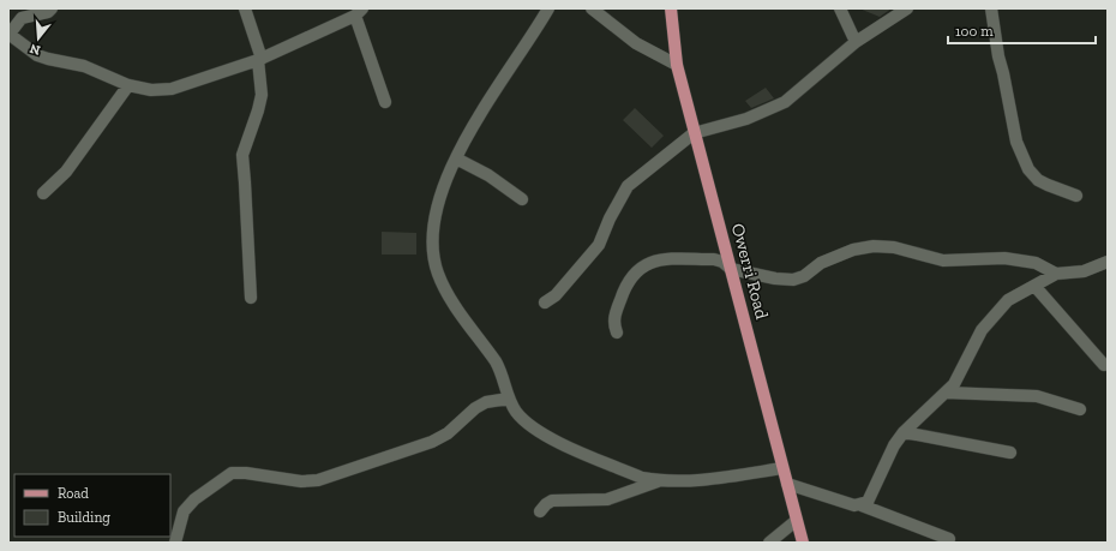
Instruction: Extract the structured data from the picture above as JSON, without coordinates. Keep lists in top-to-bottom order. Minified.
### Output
{"streets":{"main road":["Owerri Road"]},"legend":["Road","Building"],"scale_bar":"100 m","north":"bottom"}
